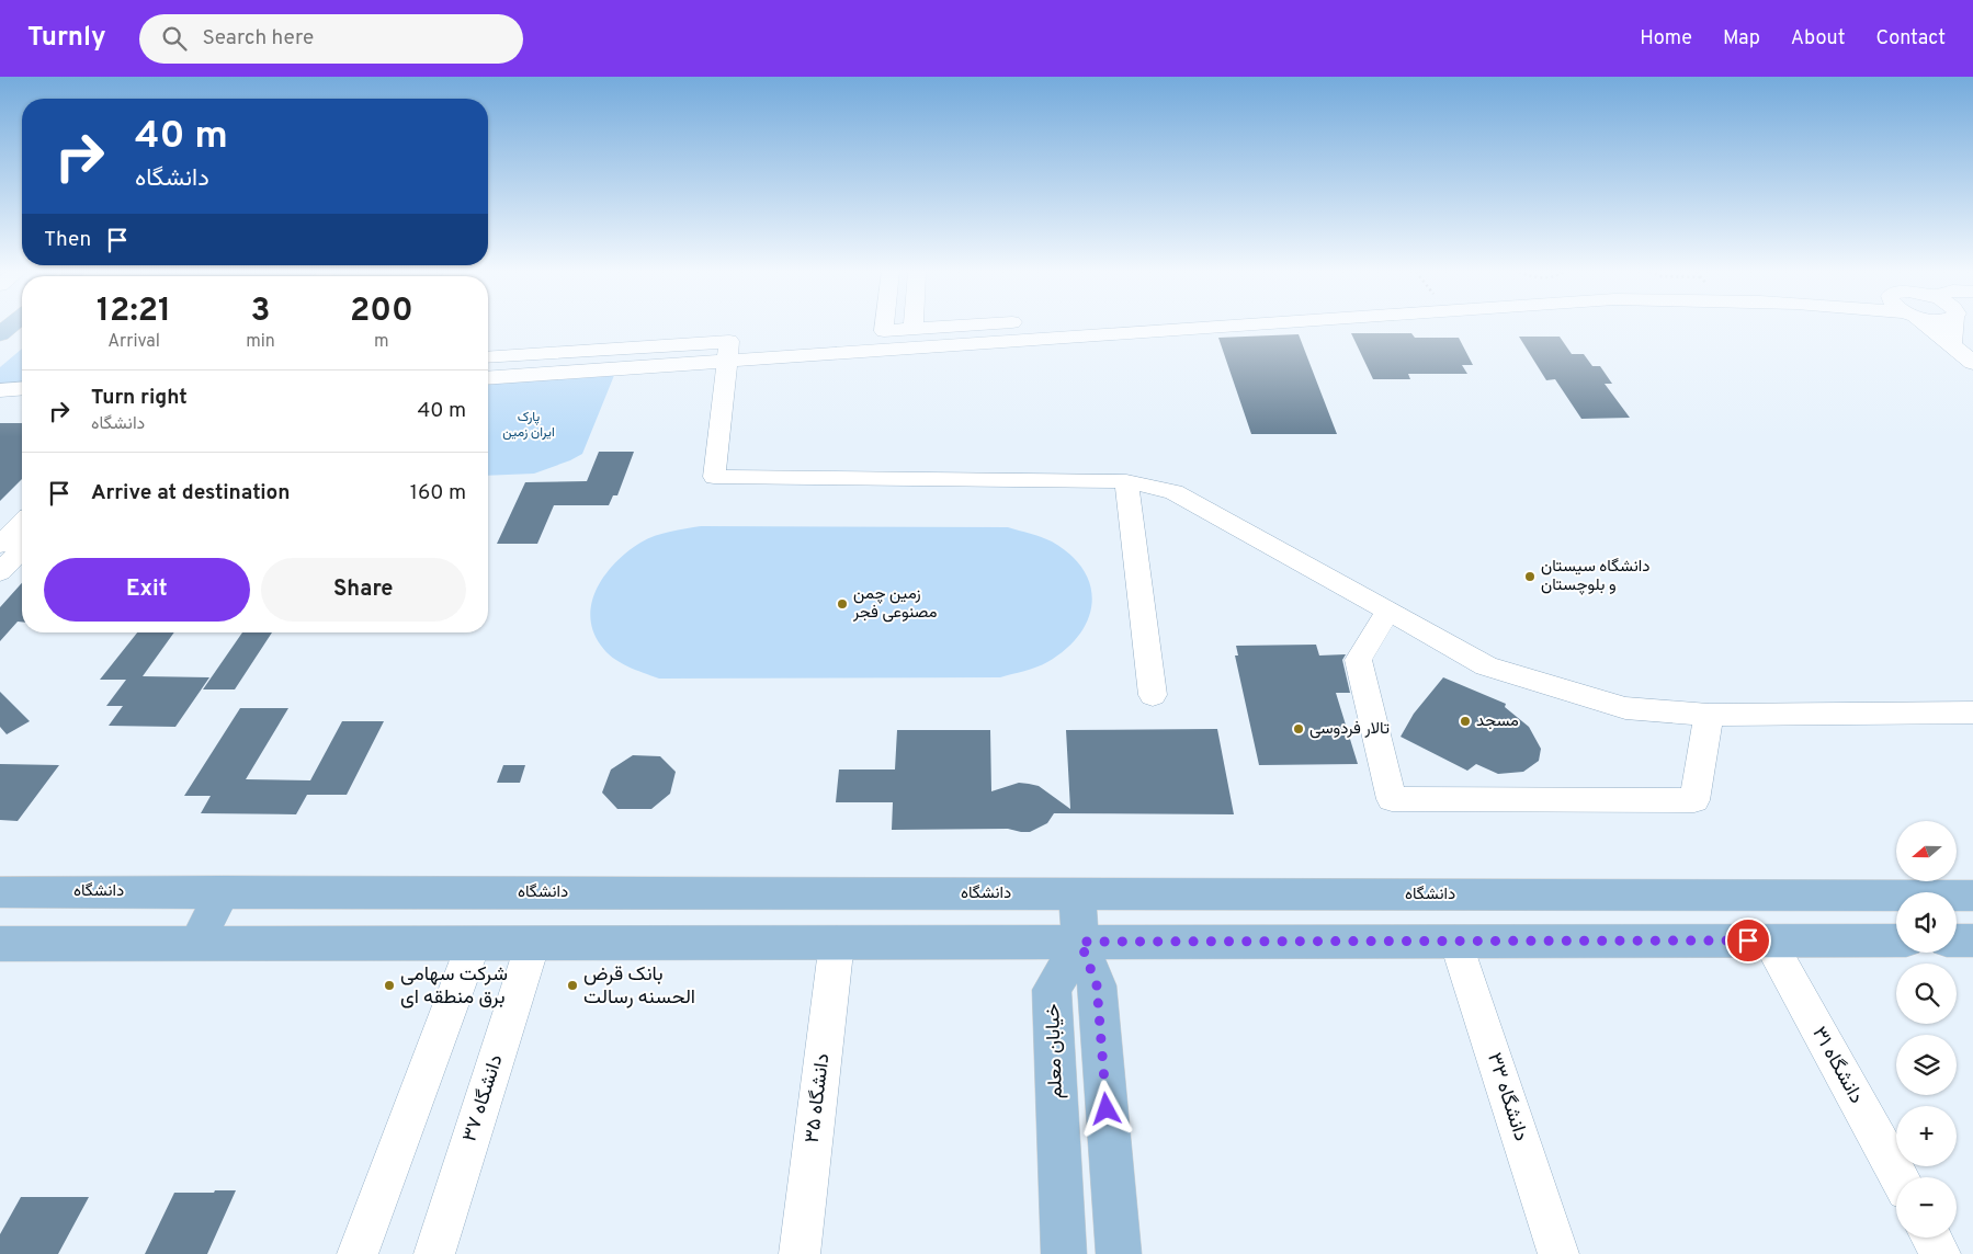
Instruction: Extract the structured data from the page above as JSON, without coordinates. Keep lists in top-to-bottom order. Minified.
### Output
{"streets":{"main road":["دانشگاه","خیابان معلم"],"street":["دانشگاه ۳۱","دانشگاه ۳۳","دانشگاه ۳۷","دانشگاه ۳۵"]},"parks":["پارک ایران زمین"],"places":["دانشگاه سیستان و بلوچستان","زمین چمن مصنوعی فجر","مسجد","تالار فردوسی","شرکت سهامی برق منطقه ای","بانک قرض الحسنه رسالت"],"north":"left","page":{"header":"Turnly","search":"Search here","nav":["Home","Map","About","Contact"],"turn":["40 m","دانشگاه"],"then":"Then","eta":["12:21","Arrival","3","min","200","m"],"list":[{"name":"Turn right","note":"دانشگاه","value":"40 m"},{"name":"Arrive at destination","value":"160 m"}],"buttons":["Exit","Share"],"map_buttons":["+","−"]}}
